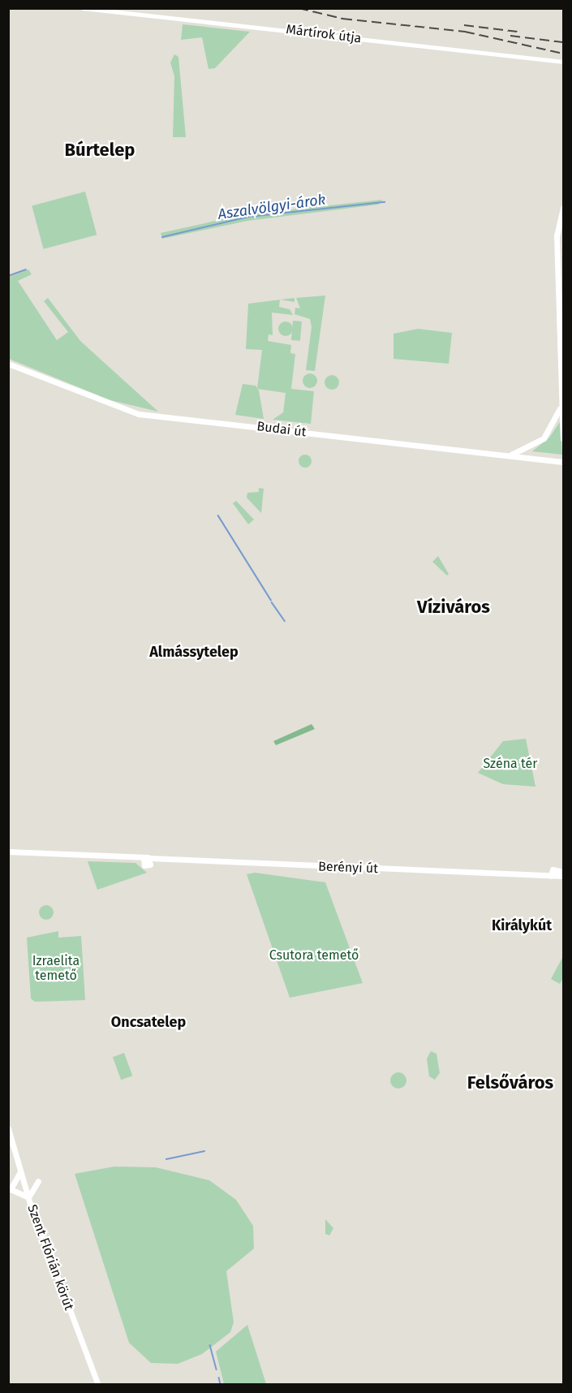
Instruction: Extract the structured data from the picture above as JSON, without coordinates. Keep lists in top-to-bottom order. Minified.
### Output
{"streets":{"main road":["Budai út","Berényi út","Szent Flórián körút"],"street":["Mártírok útja"]},"districts":["Búrtelep","Víziváros","Almássytelep","Királykút","Oncsatelep","Felsőváros"],"water":["Aszalvölgyi-árok"],"parks":["Széna tér","Csutora temető","Izraelita temető"]}
